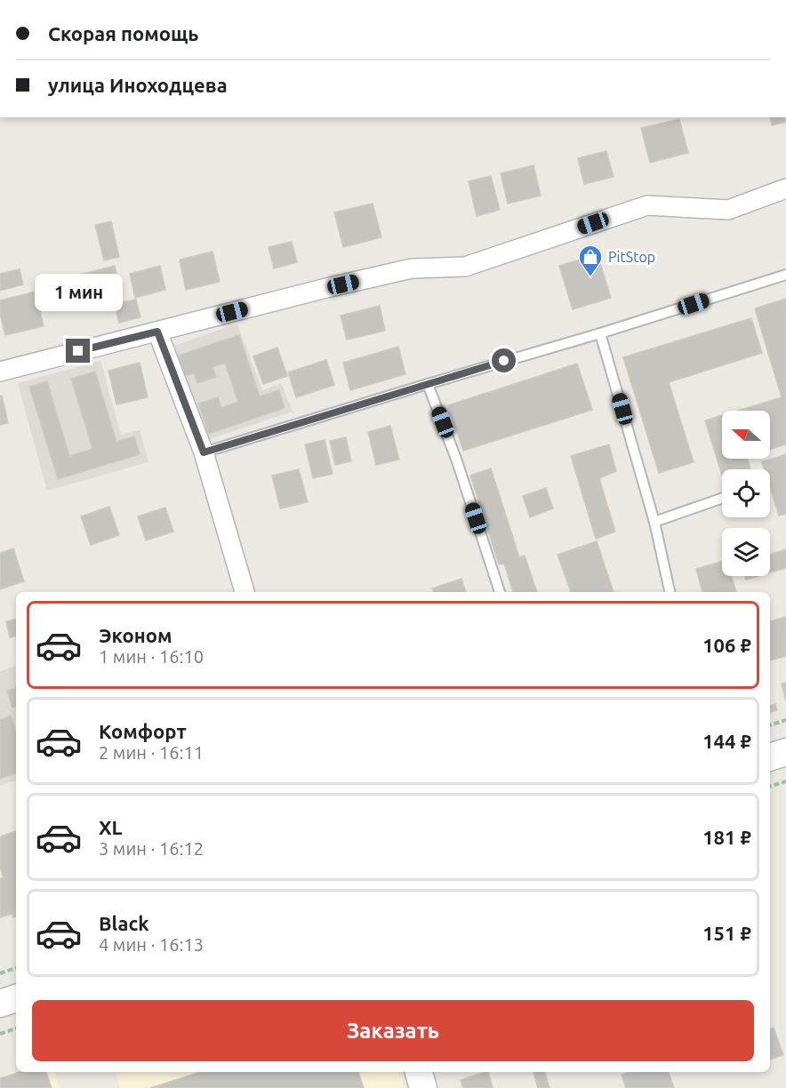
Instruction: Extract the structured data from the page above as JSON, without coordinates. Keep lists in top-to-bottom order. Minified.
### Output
{"places":{"shop":["PitStop"]},"north":"left","page":{"banner":["Скорая помощь","улица Иноходцева"],"bubble":"1 мин","list":[{"name":"Эконом","note":"1 мин · 16:10","value":"106 ₽"},{"name":"Комфорт","note":"2 мин · 16:11","value":"144 ₽"},{"name":"XL","note":"3 мин · 16:12","value":"181 ₽"},{"name":"Black","note":"4 мин · 16:13","value":"151 ₽"}],"buttons":"Заказать"}}
